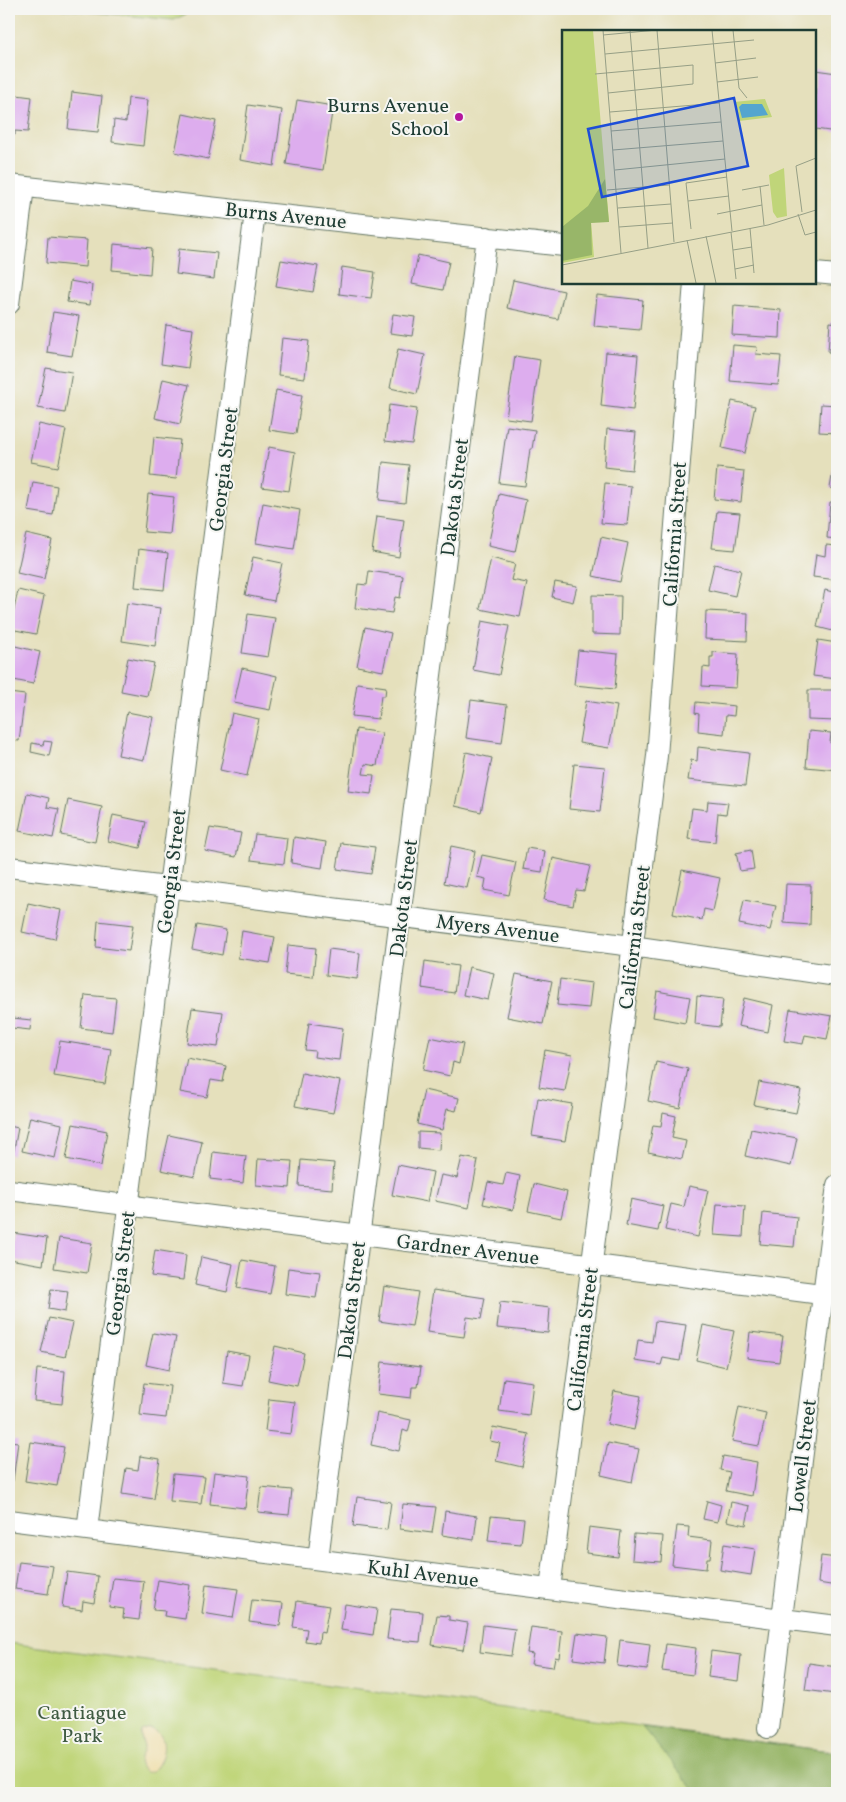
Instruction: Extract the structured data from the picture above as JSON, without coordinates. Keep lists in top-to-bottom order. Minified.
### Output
{"streets":{"street":["Burns Avenue","Georgia Street","Dakota Street","California Street","Myers Avenue","Gardner Avenue","Lowell Street","Kuhl Avenue"]},"crossings":[["Burns Avenue","Georgia Street"],["Burns Avenue","Dakota Street"],["Georgia Street","Myers Avenue"],["Georgia Street","Gardner Avenue"],["Georgia Street","Kuhl Avenue"],["Dakota Street","Myers Avenue"],["Dakota Street","Gardner Avenue"],["Dakota Street","Kuhl Avenue"],["California Street","Myers Avenue"],["California Street","Gardner Avenue"],["California Street","Kuhl Avenue"],["Gardner Avenue","Lowell Street"],["Lowell Street","Kuhl Avenue"]],"parks":["Cantiague Park"],"places":["Burns Avenue School"]}
